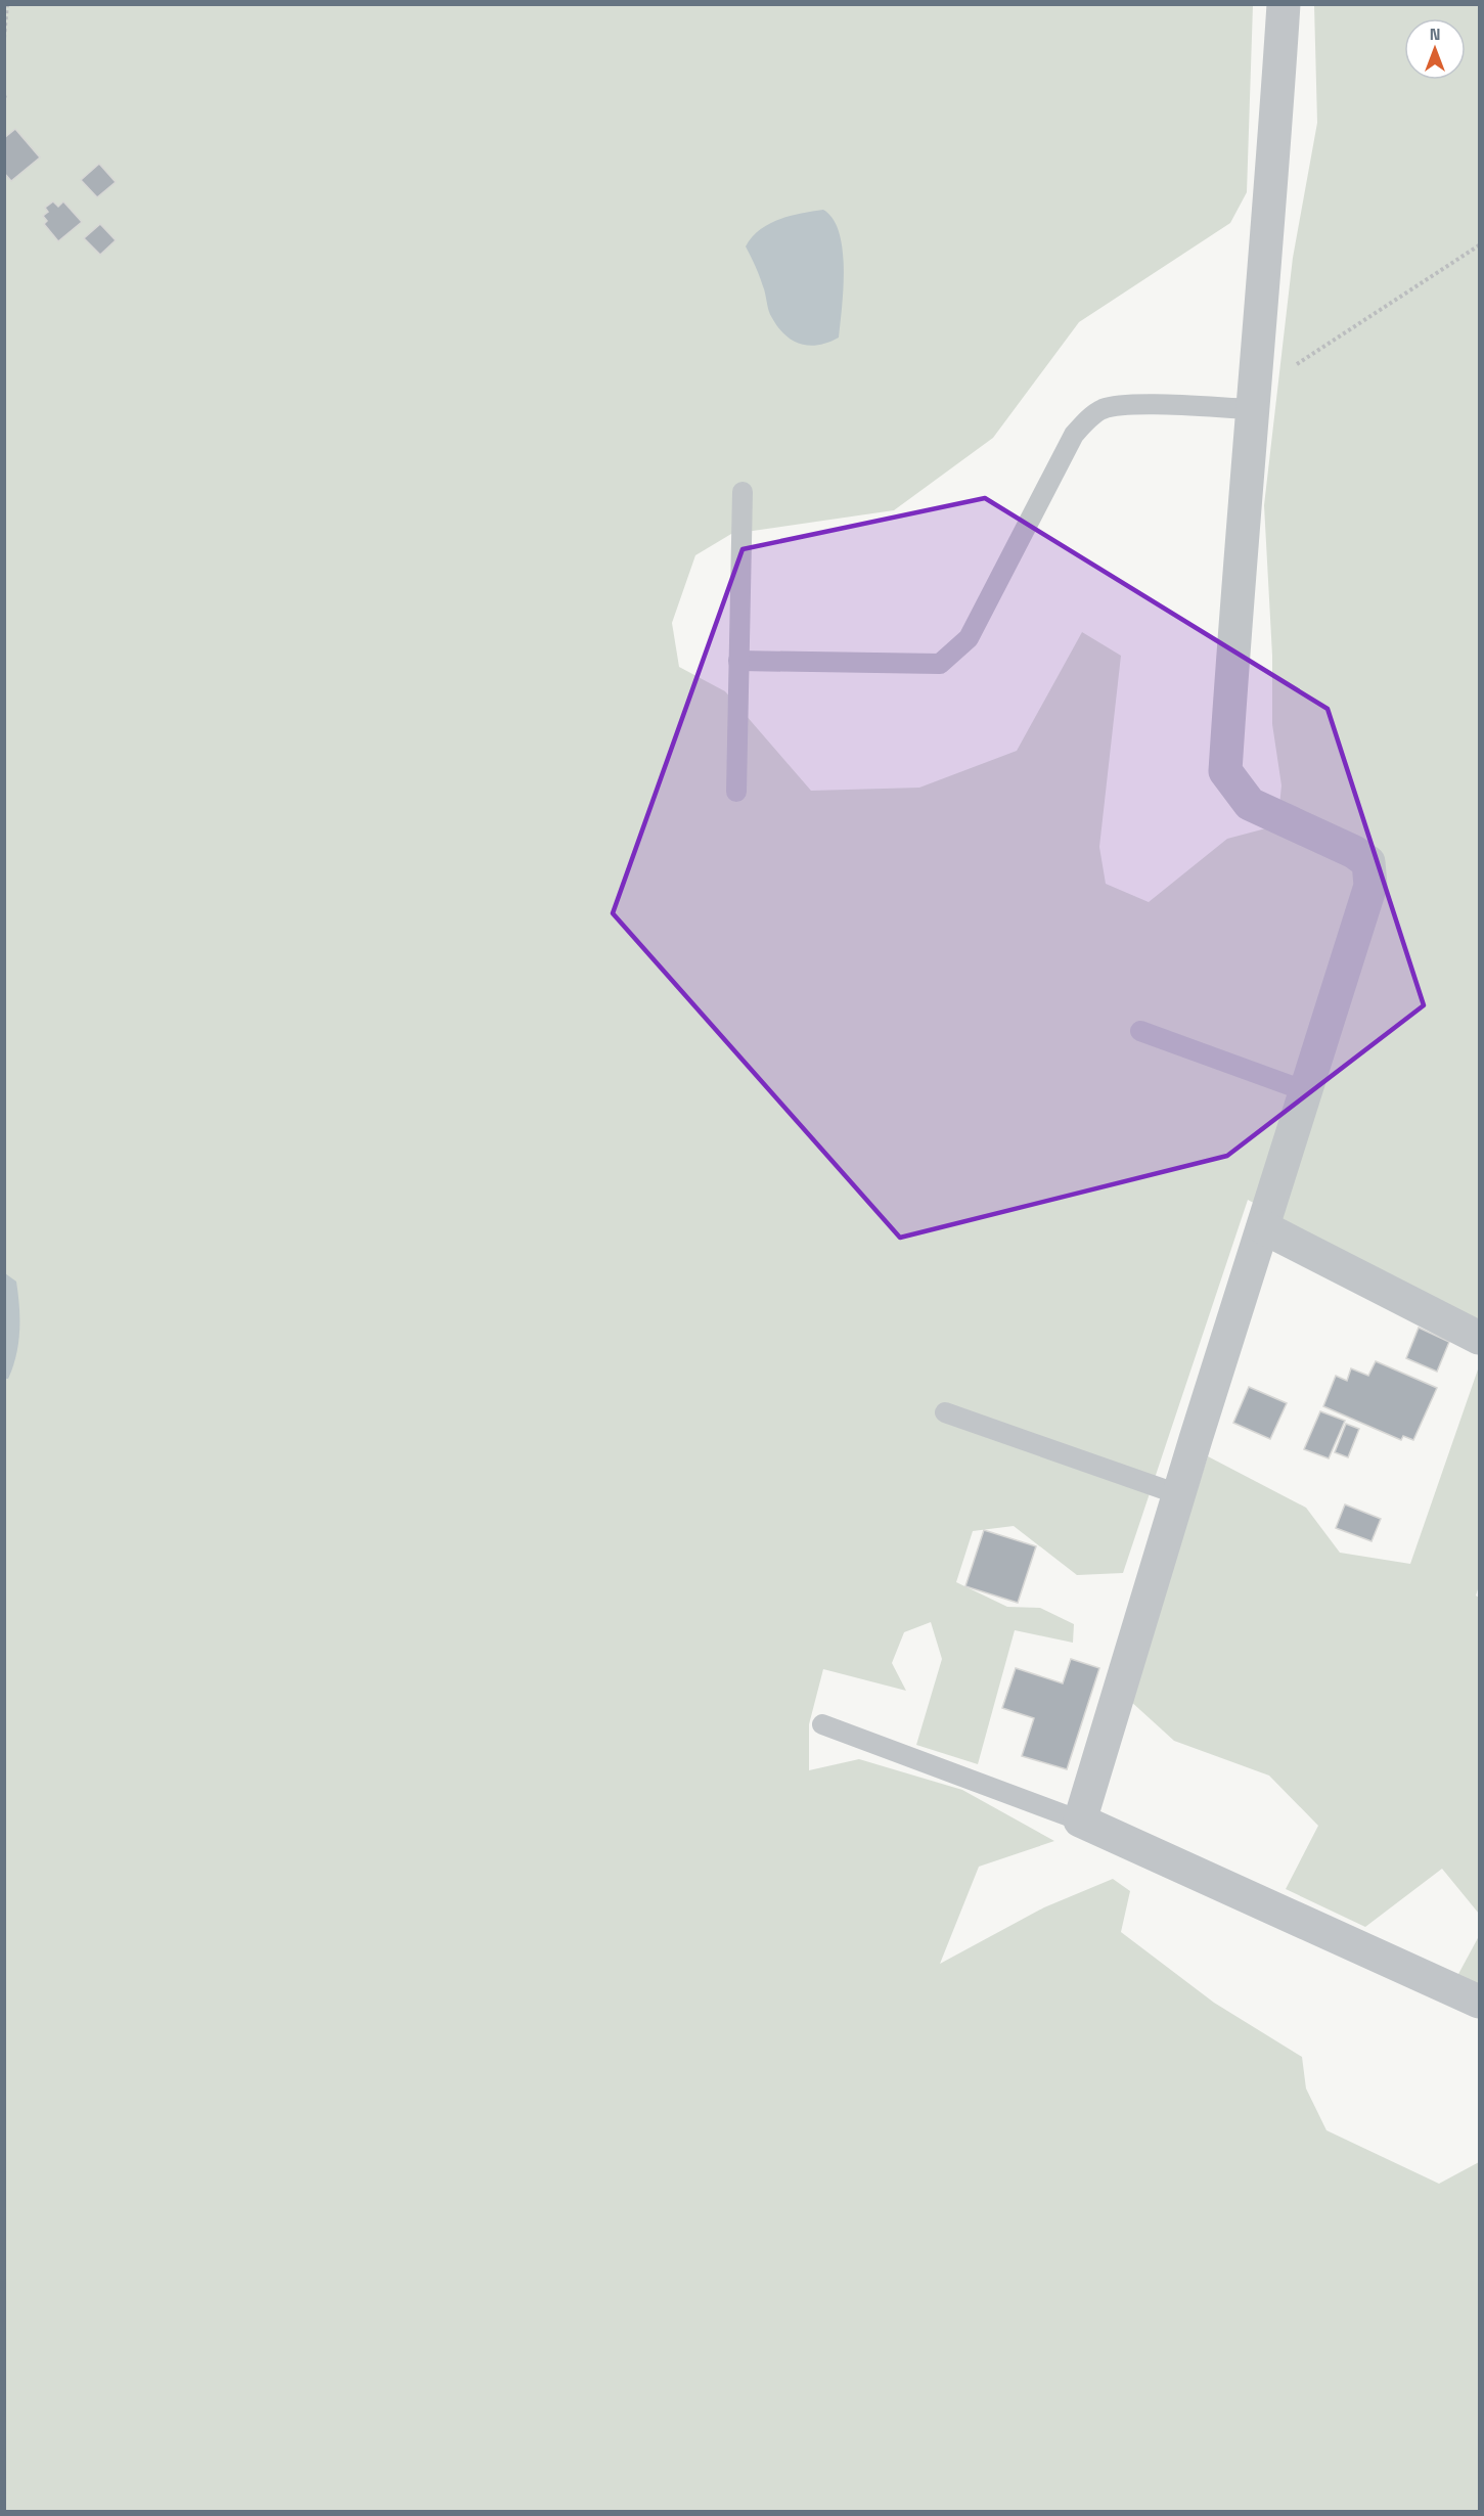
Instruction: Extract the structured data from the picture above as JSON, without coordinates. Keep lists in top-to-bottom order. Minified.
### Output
{"north":"top"}
